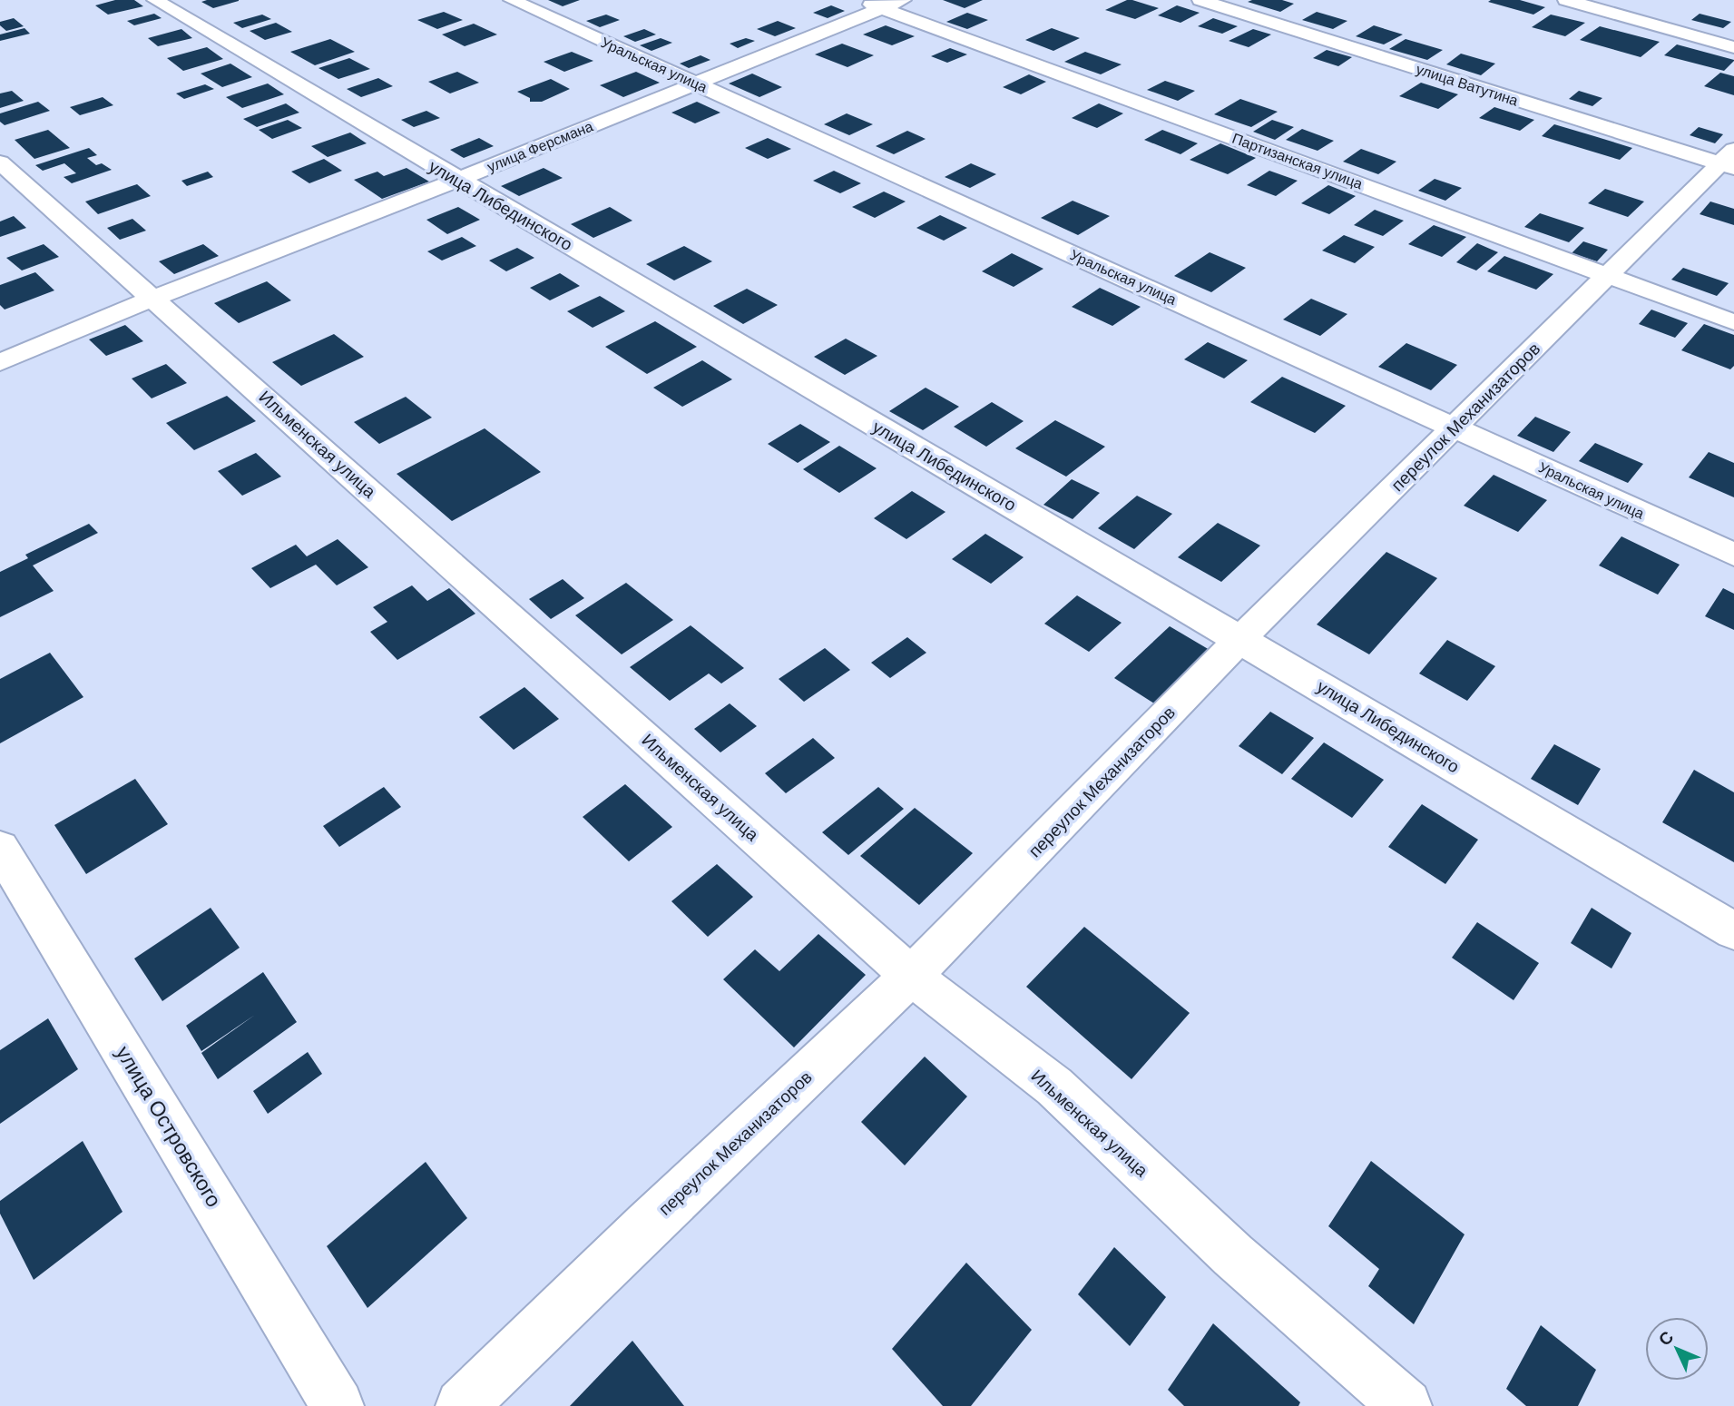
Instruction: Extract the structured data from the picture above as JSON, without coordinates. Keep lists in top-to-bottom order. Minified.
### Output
{"streets":{"street":["Уральская улица","улица Ватутина","улица Ферсмана","Партизанская улица","улица Либединского","переулок Механизаторов","Ильменская улица","улица Островского"]},"crossings":[["Уральская улица","улица Ферсмана"],["Уральская улица","переулок Механизаторов"],["улица Ватутина","переулок Механизаторов"],["улица Ферсмана","Партизанская улица"],["улица Ферсмана","улица Либединского"],["улица Ферсмана","Ильменская улица"],["Партизанская улица","переулок Механизаторов"],["улица Либединского","переулок Механизаторов"],["переулок Механизаторов","Ильменская улица"]],"north":"top left"}
